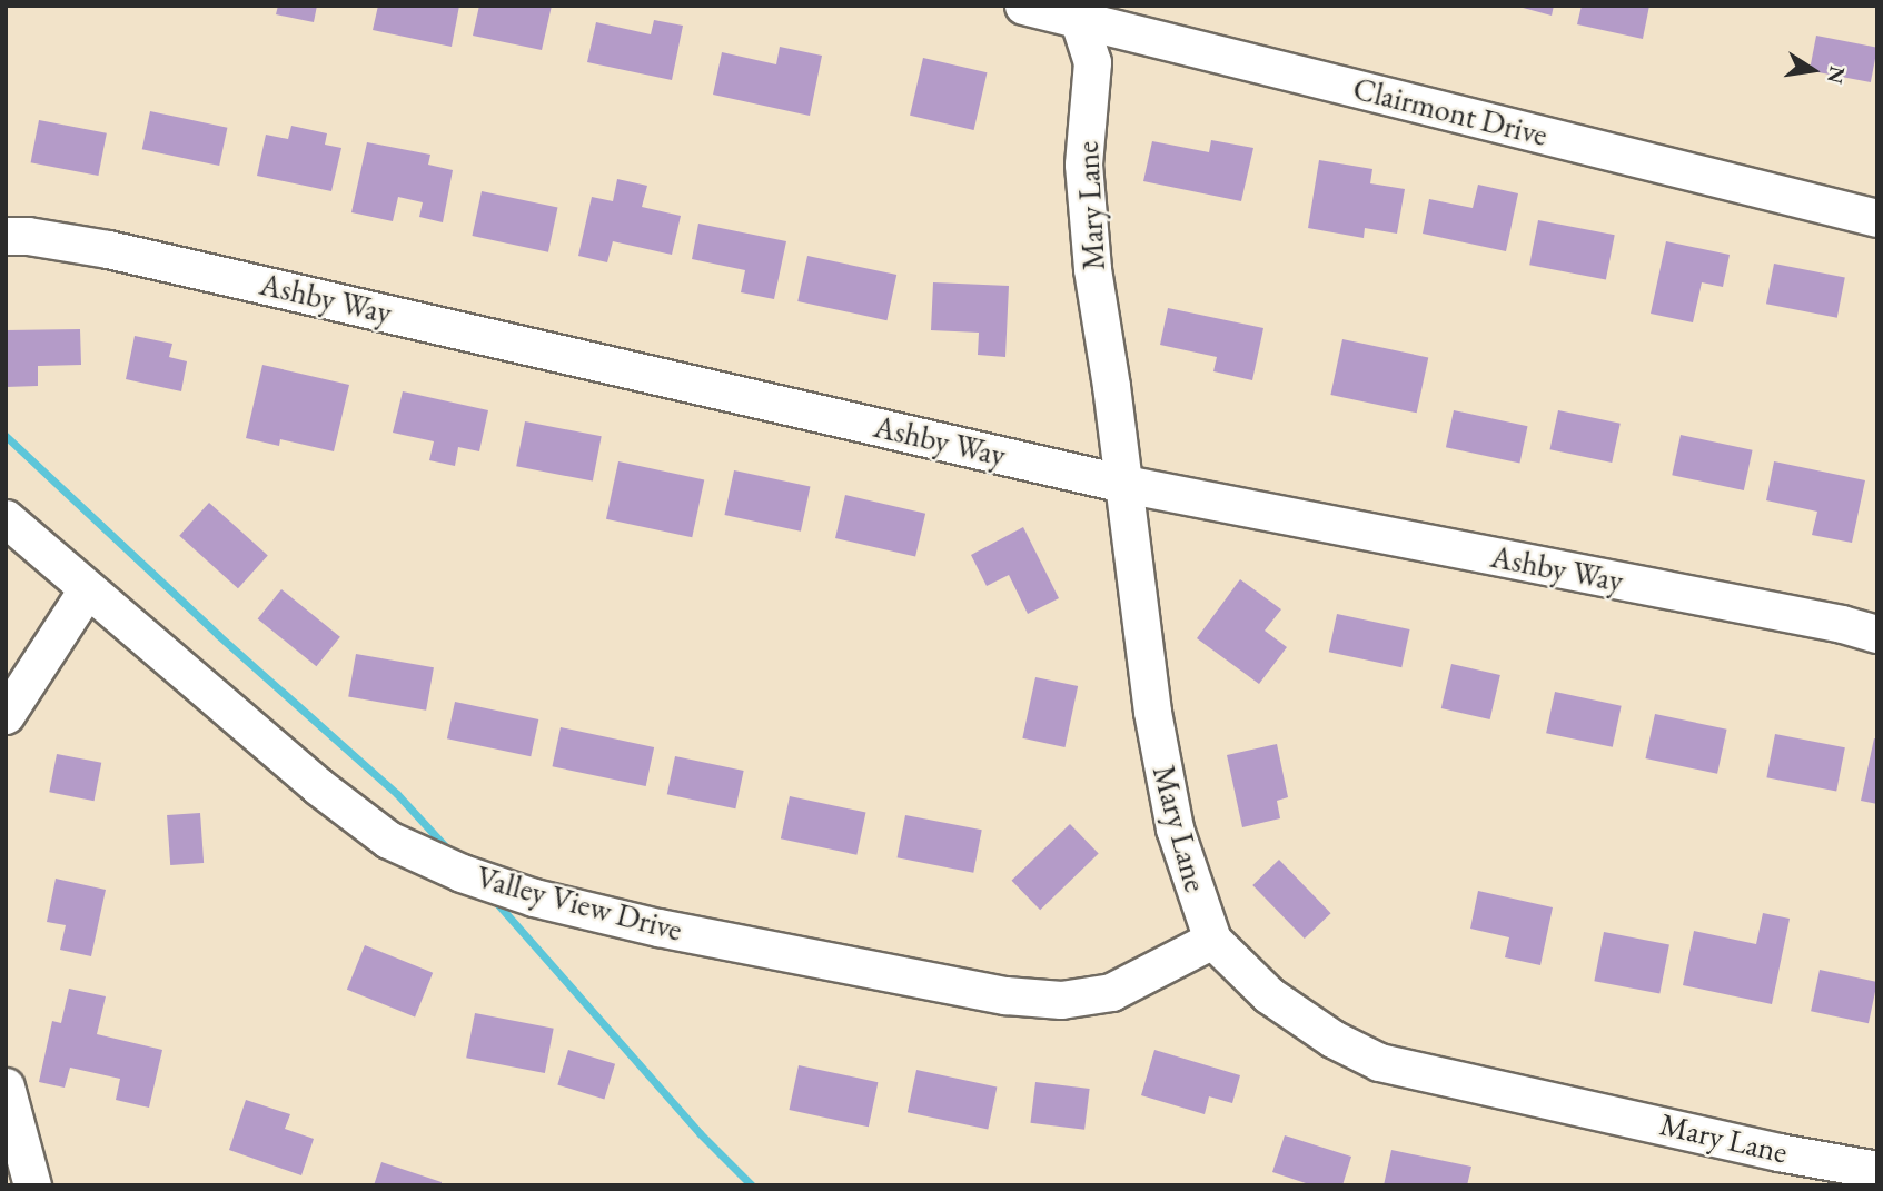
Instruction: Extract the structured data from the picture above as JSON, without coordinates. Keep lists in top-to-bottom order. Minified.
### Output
{"streets":{"street":["Clairmont Drive","Mary Lane","Ashby Way","Valley View Drive"]},"crossings":[["Clairmont Drive","Mary Lane"],["Mary Lane","Ashby Way"],["Mary Lane","Valley View Drive"]],"north":"right"}
